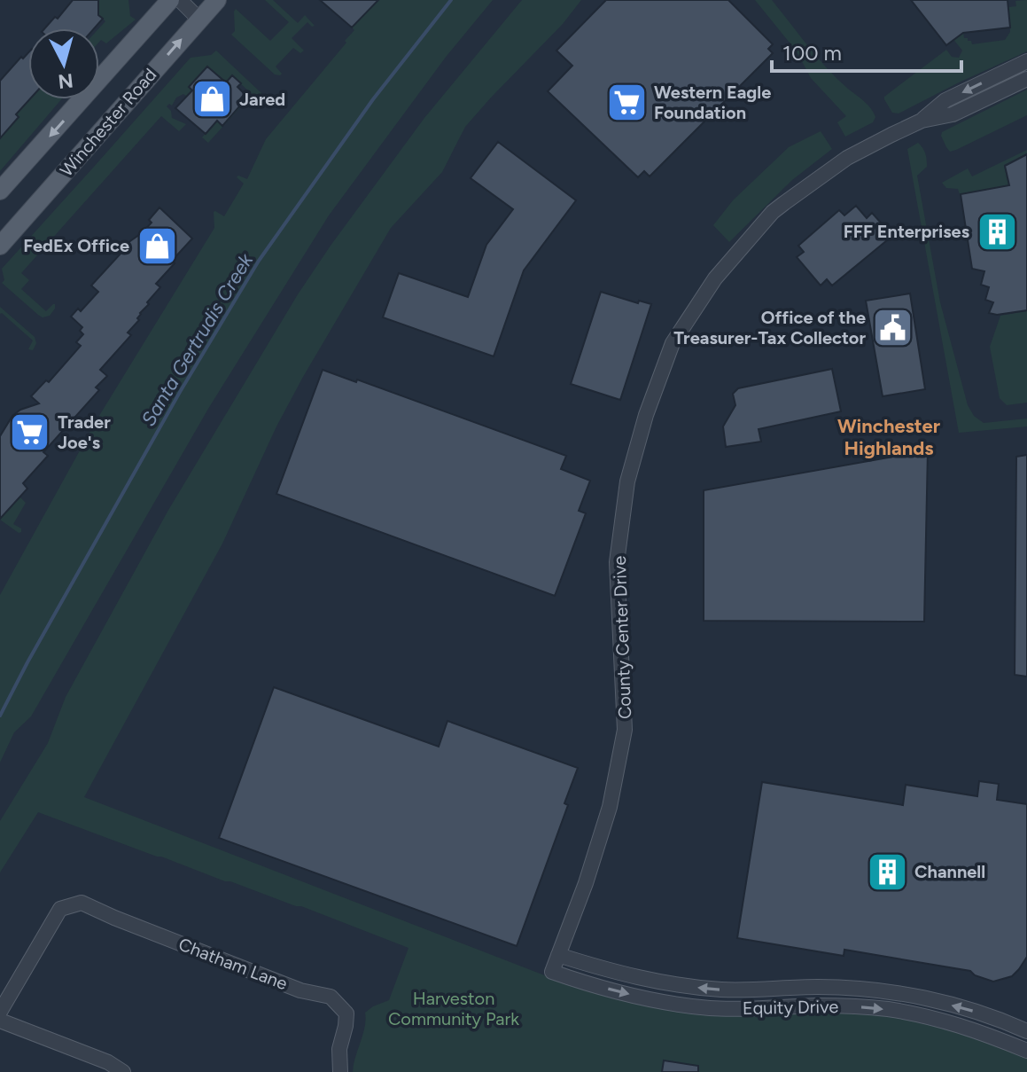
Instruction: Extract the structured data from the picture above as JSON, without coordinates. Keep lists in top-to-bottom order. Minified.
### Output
{"streets":{"main road":["Winchester Road"],"street":["County Center Drive","Chatham Lane","Equity Drive"]},"crossings":[["County Center Drive","Equity Drive"]],"districts":["Winchester Highlands"],"water":["Santa Gertrudis Creek"],"parks":["Harveston Community Park"],"places":{"shop":["Jared","FedEx Office"],"supermarket":["Western Eagle Foundation","Trader Joe's"],"building":["FFF Enterprises","Channell"],"public building":["Office of the Treasurer-Tax Collector"]},"scale_bar":"100 m","north":"bottom"}
